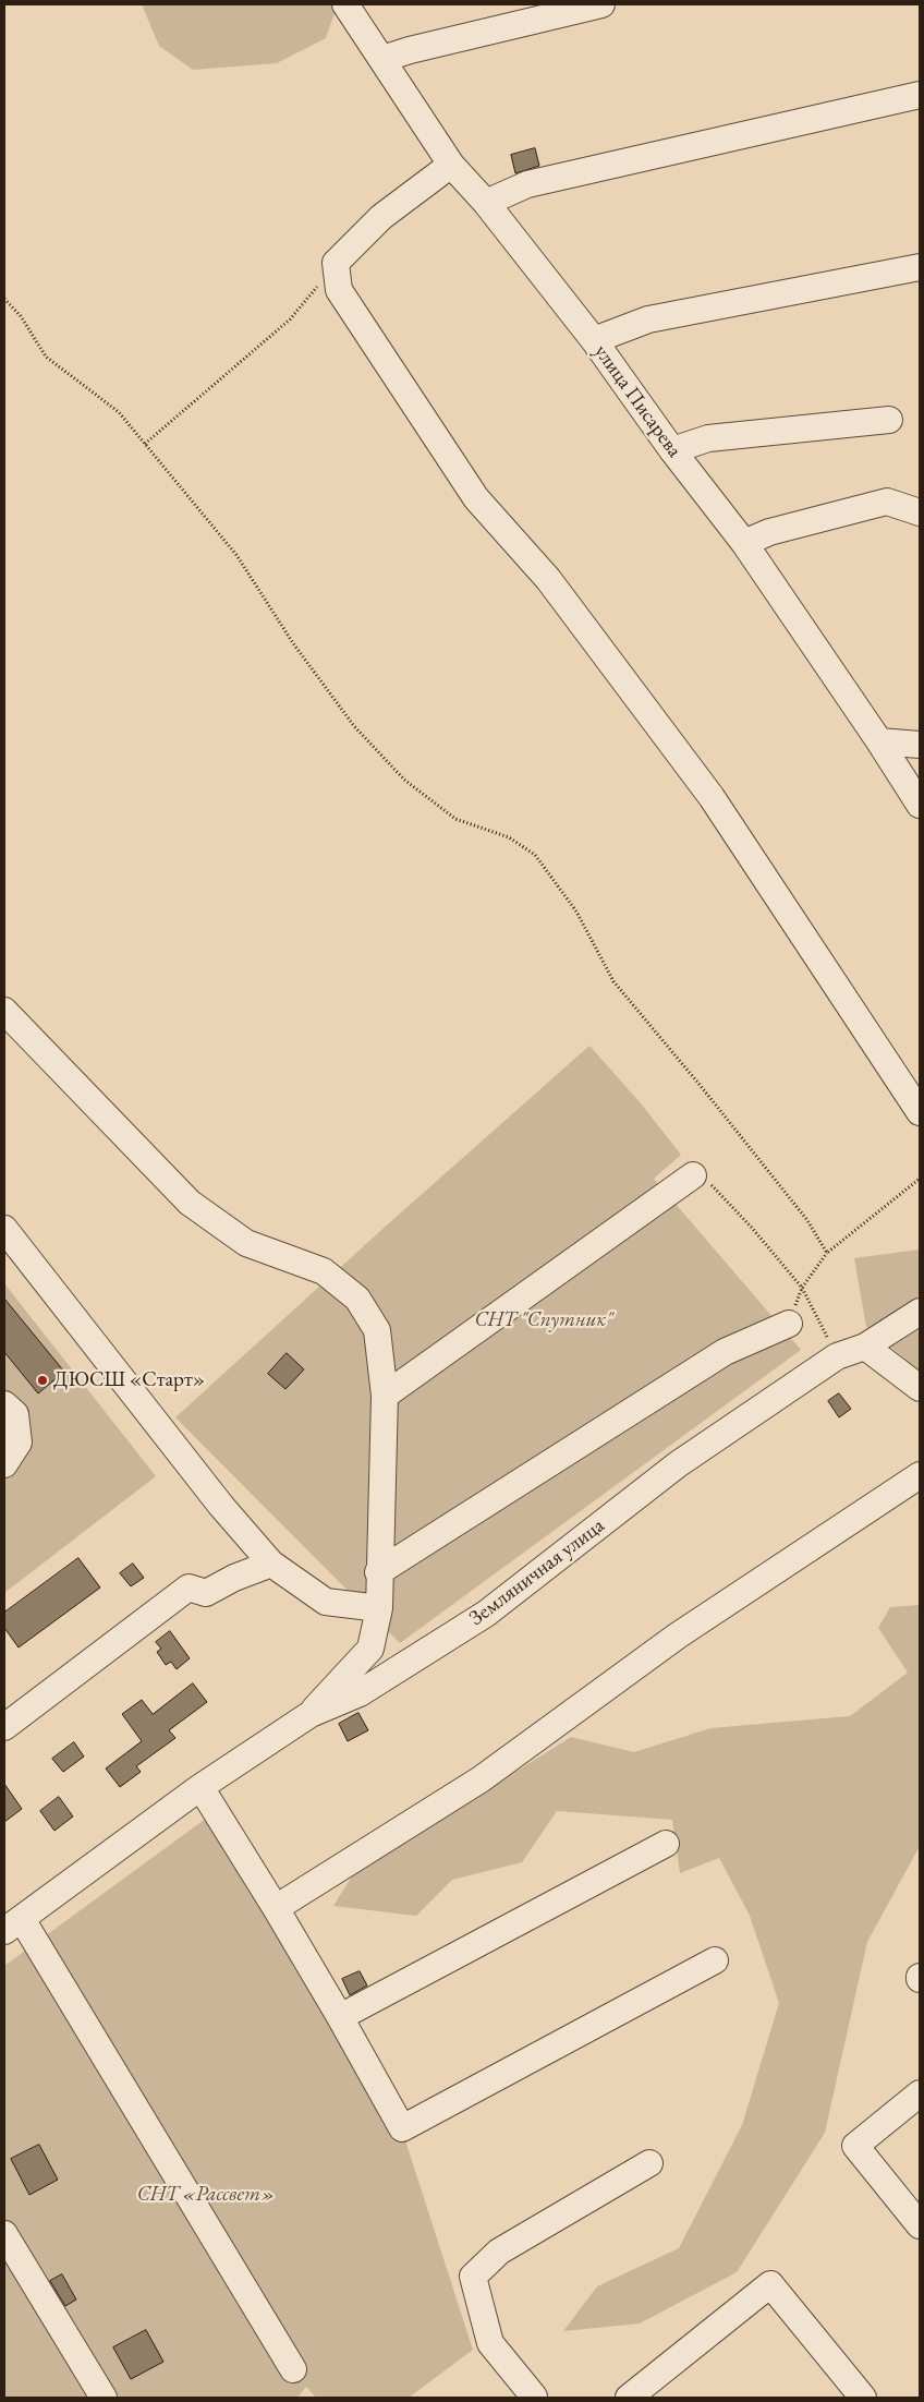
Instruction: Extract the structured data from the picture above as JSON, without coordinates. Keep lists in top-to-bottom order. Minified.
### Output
{"streets":{"street":["улица Писарева","Земляничная улица"]},"parks":["СНТ \"Спутник\"","СНТ «Рассвет»"],"places":["ДЮСШ «Старт»"]}
